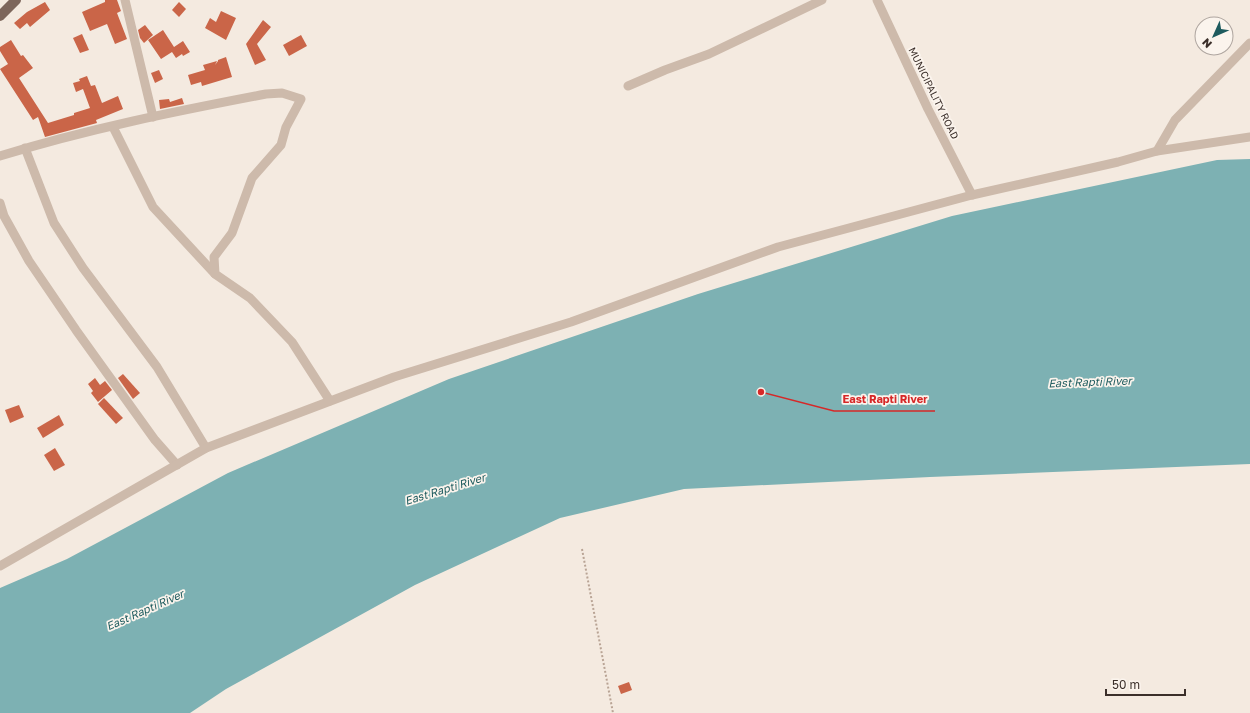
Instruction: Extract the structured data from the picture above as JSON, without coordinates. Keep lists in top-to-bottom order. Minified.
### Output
{"streets":{"street":["MUNICIPALITY ROAD"]},"water":["East Rapti River"],"places":["East Rapti River"],"scale_bar":"50 m","north":"bottom left"}
